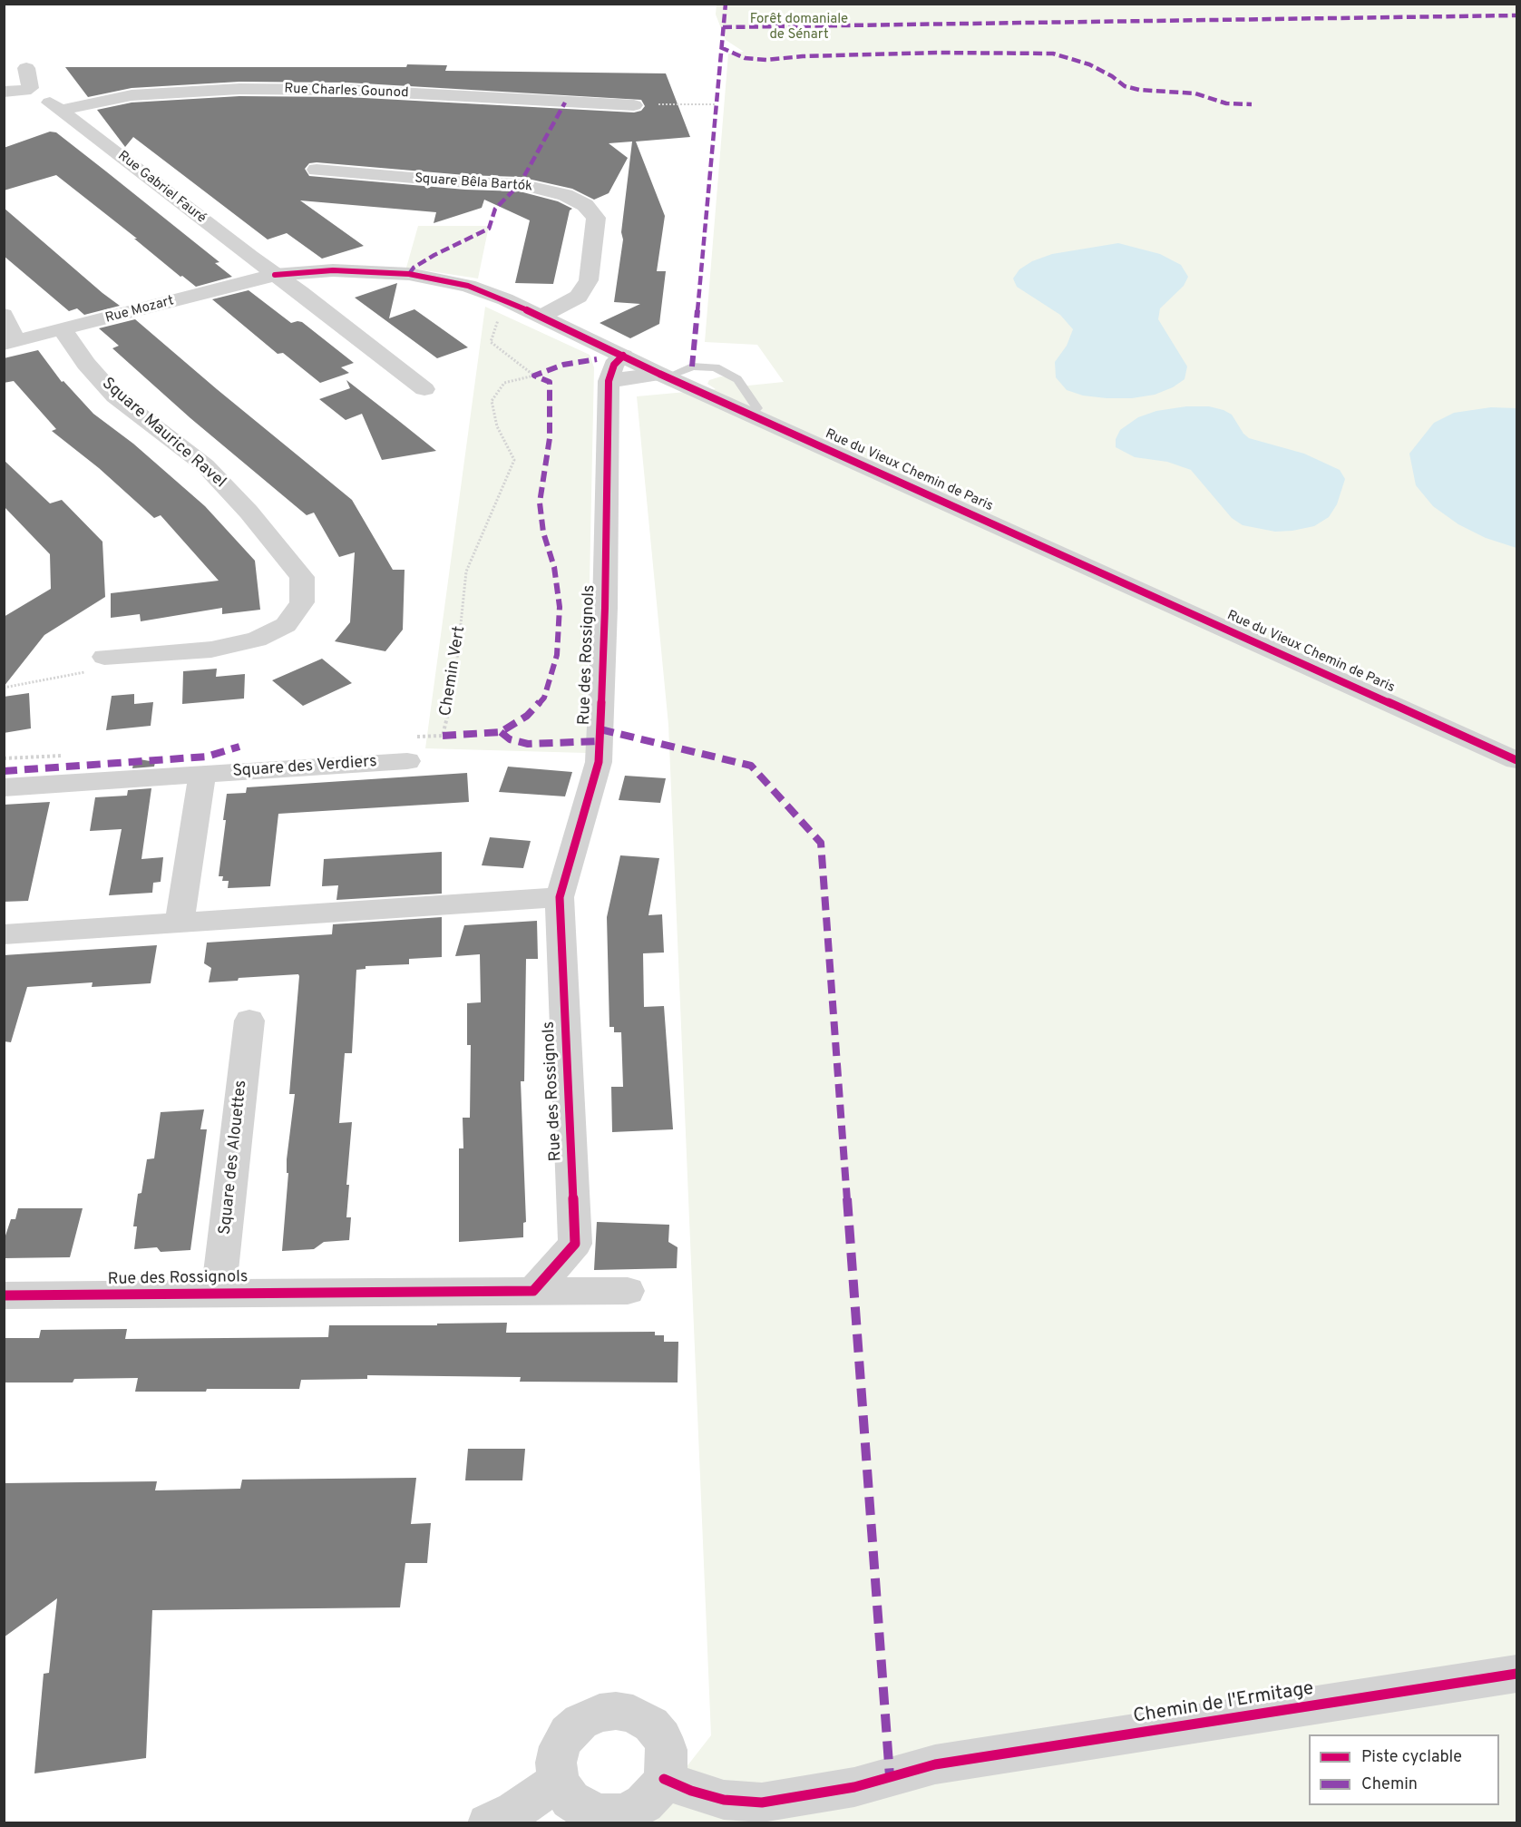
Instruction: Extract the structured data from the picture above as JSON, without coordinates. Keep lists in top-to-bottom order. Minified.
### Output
{"streets":{"street":["Rue Charles Gounod","Square Bêla Bartók","Rue Gabriel Fauré","Rue Mozart","Square Maurice Ravel","Rue du Vieux Chemin de Paris","Rue des Rossignols","Square des Verdiers","Square des Alouettes","Chemin de l'Ermitage"],"path":["Chemin Vert"]},"crossings":[["Rue Charles Gounod","Rue Gabriel Fauré"],["Square Bêla Bartók","Rue du Vieux Chemin de Paris"],["Rue Gabriel Fauré","Rue Mozart"],["Rue Gabriel Fauré","Rue du Vieux Chemin de Paris"],["Rue Mozart","Square Maurice Ravel"],["Rue Mozart","Rue du Vieux Chemin de Paris"],["Rue du Vieux Chemin de Paris","Rue des Rossignols"],["Rue du Vieux Chemin de Paris","Chemin Vert"],["Rue des Rossignols","Square des Alouettes"],["Chemin Vert","Square des Verdiers"]],"parks":["Forêt domaniale de Sénart"],"legend":["Piste cyclable","Chemin"]}
